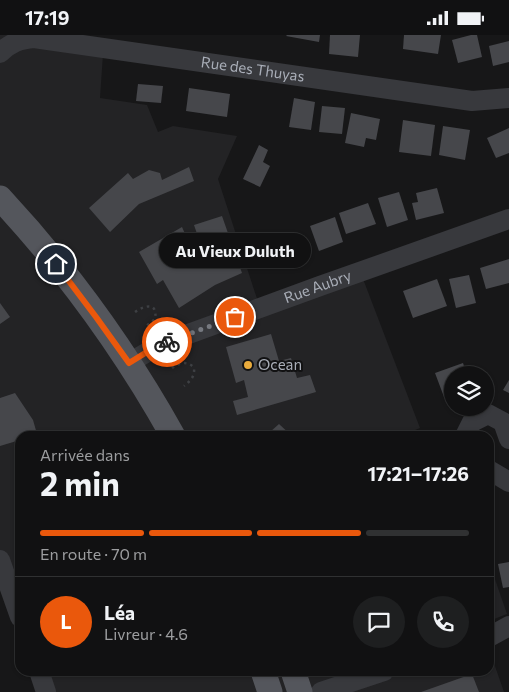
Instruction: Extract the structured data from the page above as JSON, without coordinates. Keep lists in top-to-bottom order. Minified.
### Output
{"streets":{"street":["Rue des Thuyas","Rue Aubry"]},"places":["Au Vieux Duluth","Ocean"],"page":{"status":"17:19","bubble":"Au Vieux Duluth","heading":["2 min","Arrivée dans","17:21–17:26"],"panel":["Léa","Livreur · 4.6"],"bar":"En route · 70 m","round":"L"}}
